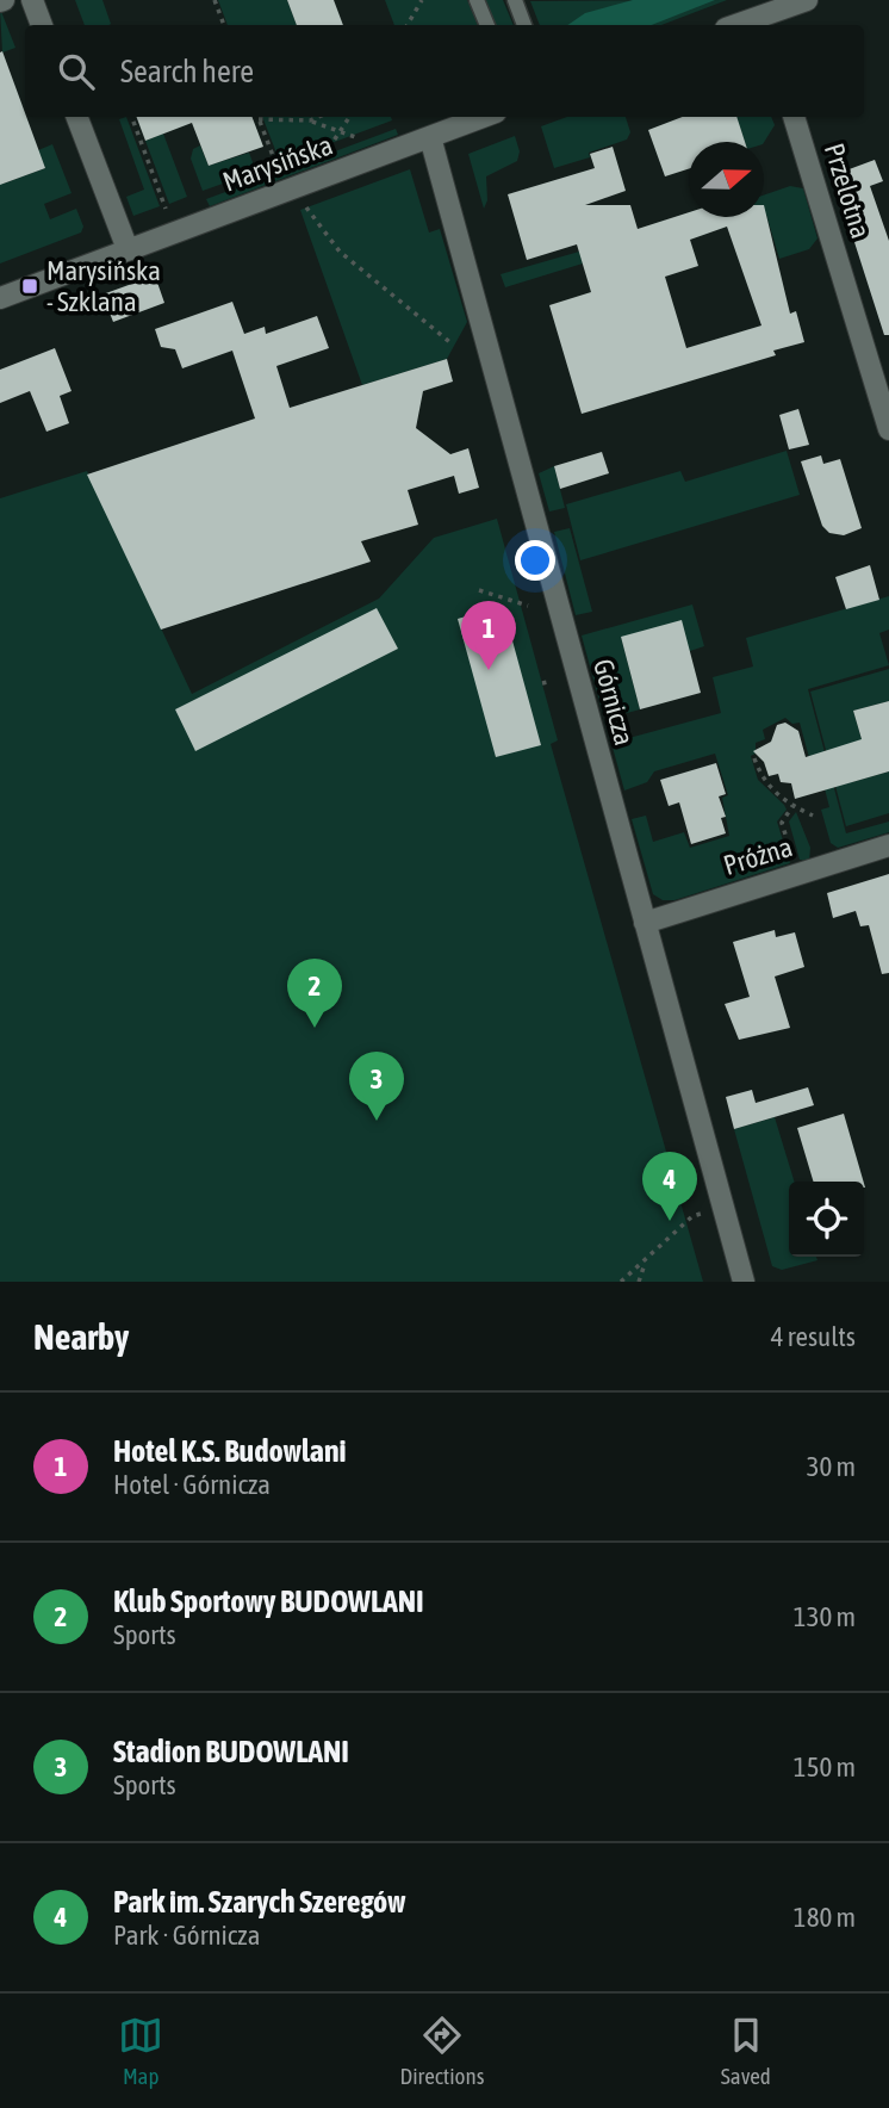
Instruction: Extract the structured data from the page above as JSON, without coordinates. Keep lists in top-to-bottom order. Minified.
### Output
{"streets":{"street":["Marysińska","Przelotna","Górnicza","Próżna"]},"crossings":[["Marysińska","Górnicza"],["Górnicza","Próżna"]],"places":{"transit":["Marysińska - Szklana"]},"north":"right","page":{"search":"Search here","pins":["1","2","3","4"],"heading":["Nearby","4 results"],"list":[{"mark":"1","name":"Hotel K.S. Budowlani","note":"Hotel · Górnicza","value":"30 m"},{"mark":"2","name":"Klub Sportowy BUDOWLANI","note":"Sports","value":"130 m"},{"mark":"3","name":"Stadion BUDOWLANI","note":"Sports","value":"150 m"},{"mark":"4","name":"Park im. Szarych Szeregów","note":"Park · Górnicza","value":"180 m"}],"nav":["Map","Directions","Saved"]}}
